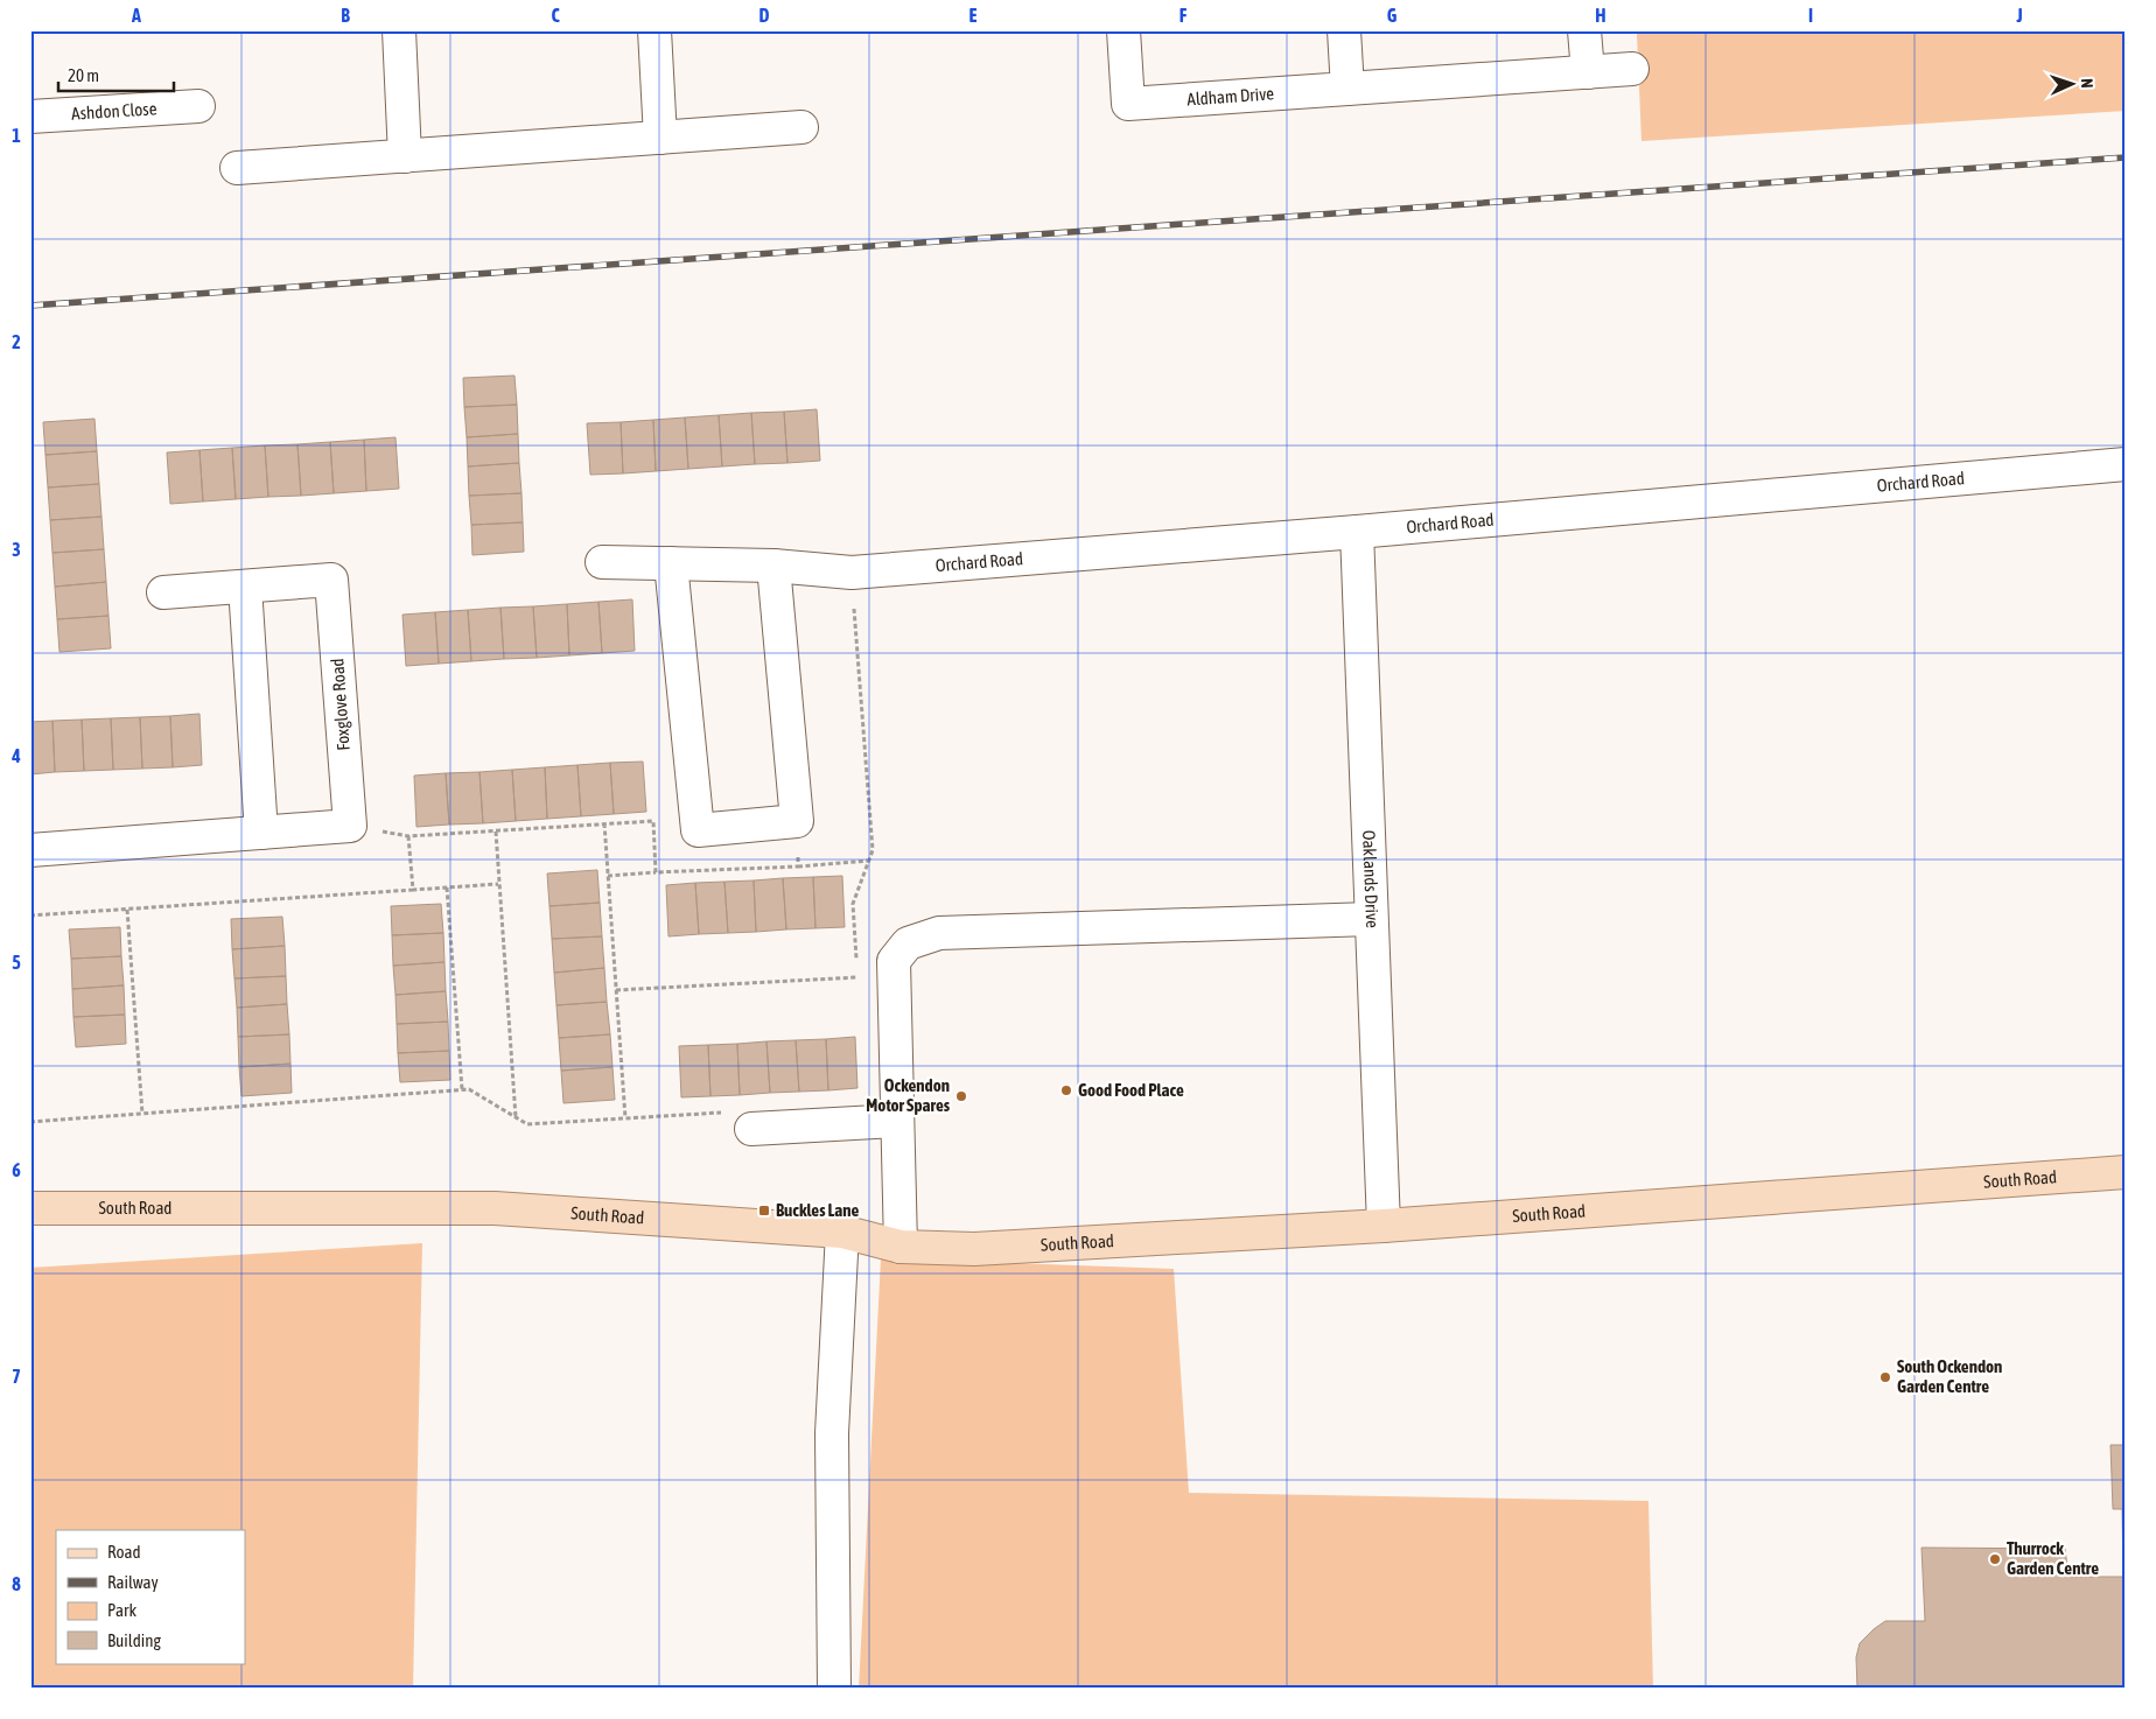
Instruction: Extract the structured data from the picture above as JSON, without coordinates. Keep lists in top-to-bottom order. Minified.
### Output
{"streets":{"main road":["South Road"],"street":["Aldham Drive","Ashdon Close","Orchard Road","Foxglove Road","Oaklands Drive"]},"crossings":[["Orchard Road","Oaklands Drive"],["Oaklands Drive","South Road"]],"places":{"other":["Good Food Place","Ockendon Motor Spares","South Ockendon Garden Centre","Thurrock Garden Centre"],"transit":["Buckles Lane"]},"legend":["Road","Railway","Park","Building"],"scale_bar":"20 m","north":"right","grid":{"columns":["A","B","C","D","E","F","G","H","I","J"],"rows":["1","2","3","4","5","6","7","8"]}}
